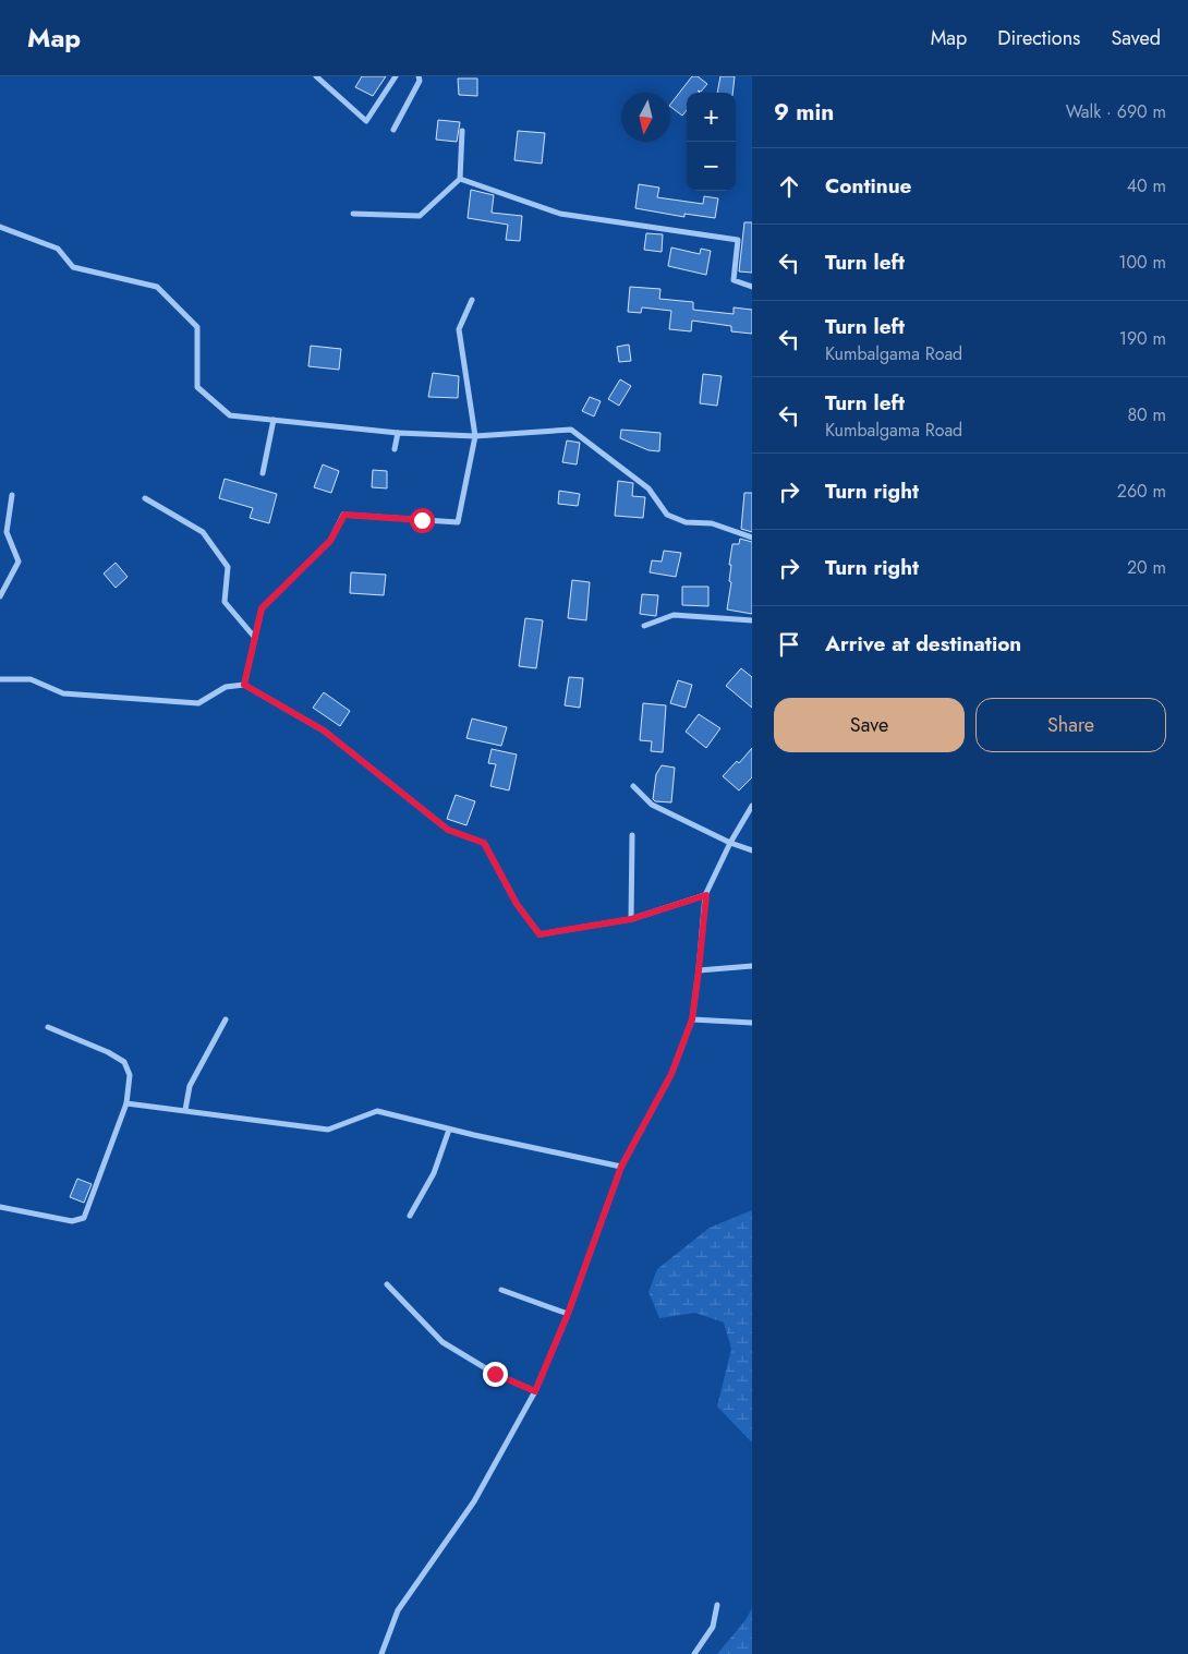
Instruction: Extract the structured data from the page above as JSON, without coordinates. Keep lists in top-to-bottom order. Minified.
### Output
{"north":"bottom","page":{"header":"Map","nav":["Map","Directions","Saved"],"heading":["9 min","Walk · 690 m"],"map_buttons":["+","−"],"list":[["Continue","40 m"],["Turn left","100 m"],["Turn left","Kumbalgama Road","190 m"],["Turn left","Kumbalgama Road","80 m"],["Turn right","260 m"],["Turn right","20 m"],"Arrive at destination"],"buttons":["Save","Share"]}}
